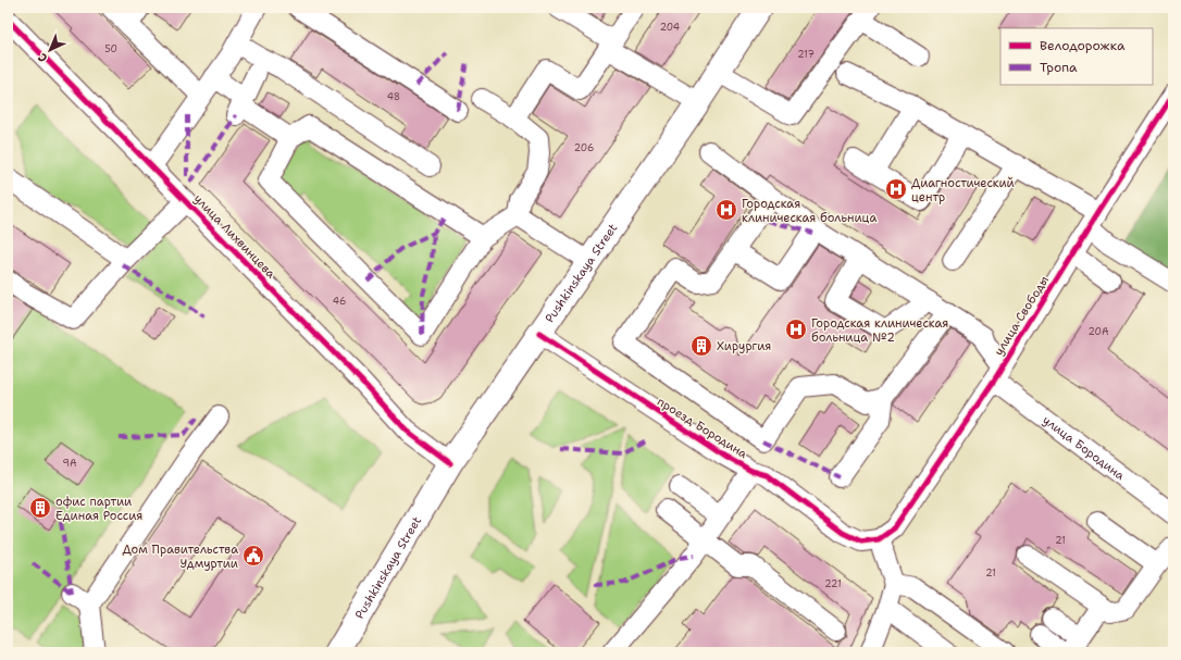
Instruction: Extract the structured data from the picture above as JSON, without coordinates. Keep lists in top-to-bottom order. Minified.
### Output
{"streets":{"main road":["Pushkinskaya Street"],"street":["улица Лихвинцева","улица Свободы","проезд Бородина","улица Бородина"]},"crossings":[["улица Лихвинцева","Pushkinskaya Street"],["Pushkinskaya Street","проезд Бородина"],["улица Свободы","проезд Бородина"],["улица Свободы","улица Бородина"]],"places":{"hospital":["Диагностический центр","Городская клиническая больница","Городская клиническая больница №2"],"building":["Хирургия","офис партии Единая Россия"],"public building":["Дом Правительства Удмуртии"]},"house_numbers":["204","50","217","48","206","46","20А","9А","21","21","221"],"legend":["Велодорожка","Тропа"],"north":"bottom left"}
